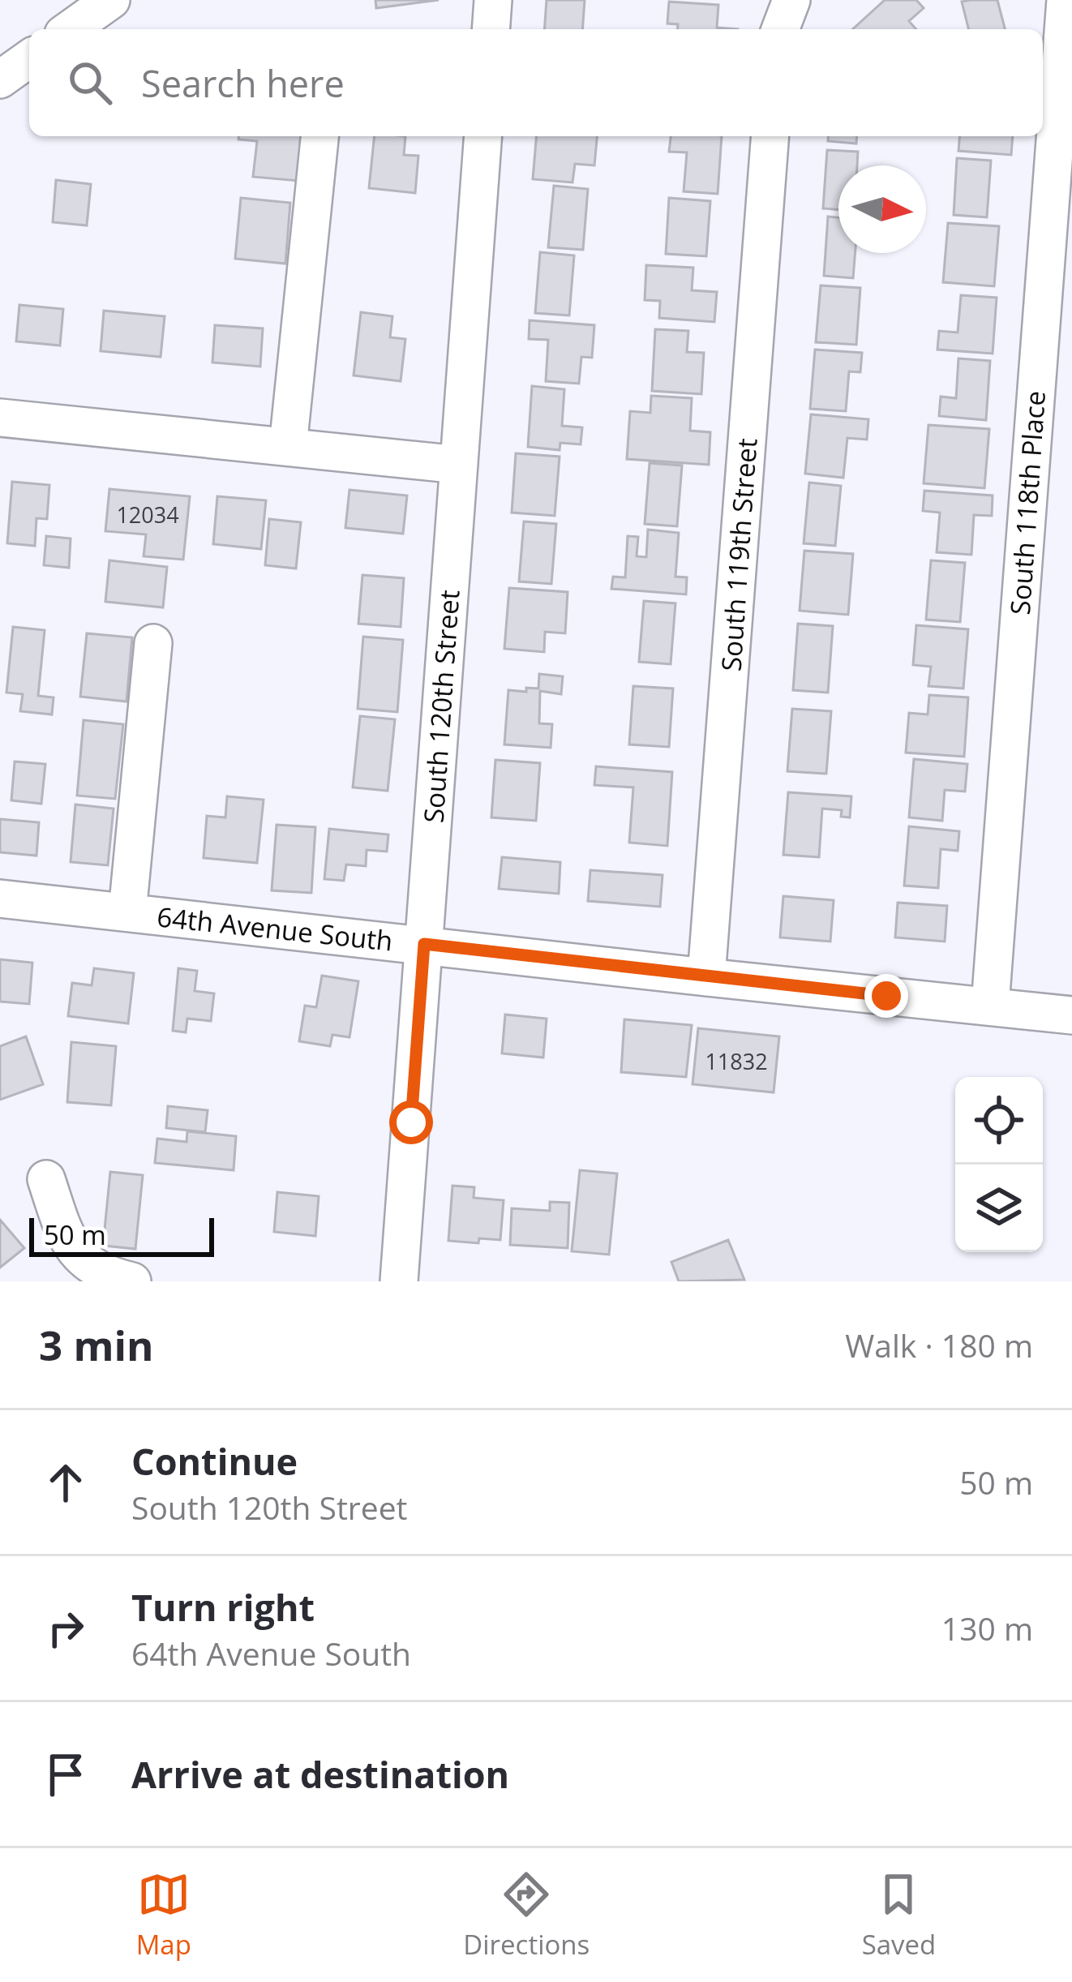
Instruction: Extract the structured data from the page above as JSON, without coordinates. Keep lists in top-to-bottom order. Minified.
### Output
{"streets":{"street":["South 118th Place","South 119th Street","South 120th Street","64th Avenue South"]},"crossings":[["South 118th Place","64th Avenue South"],["South 119th Street","64th Avenue South"],["South 120th Street","64th Avenue South"]],"house_numbers":["12034","11832"],"scale_bar":"50 m","north":"right","page":{"search":"Search here","scale":"50 m","heading":["3 min","Walk · 180 m"],"list":[["Continue","South 120th Street","50 m"],["Turn right","64th Avenue South","130 m"],"Arrive at destination"],"nav":["Map","Directions","Saved"]}}
